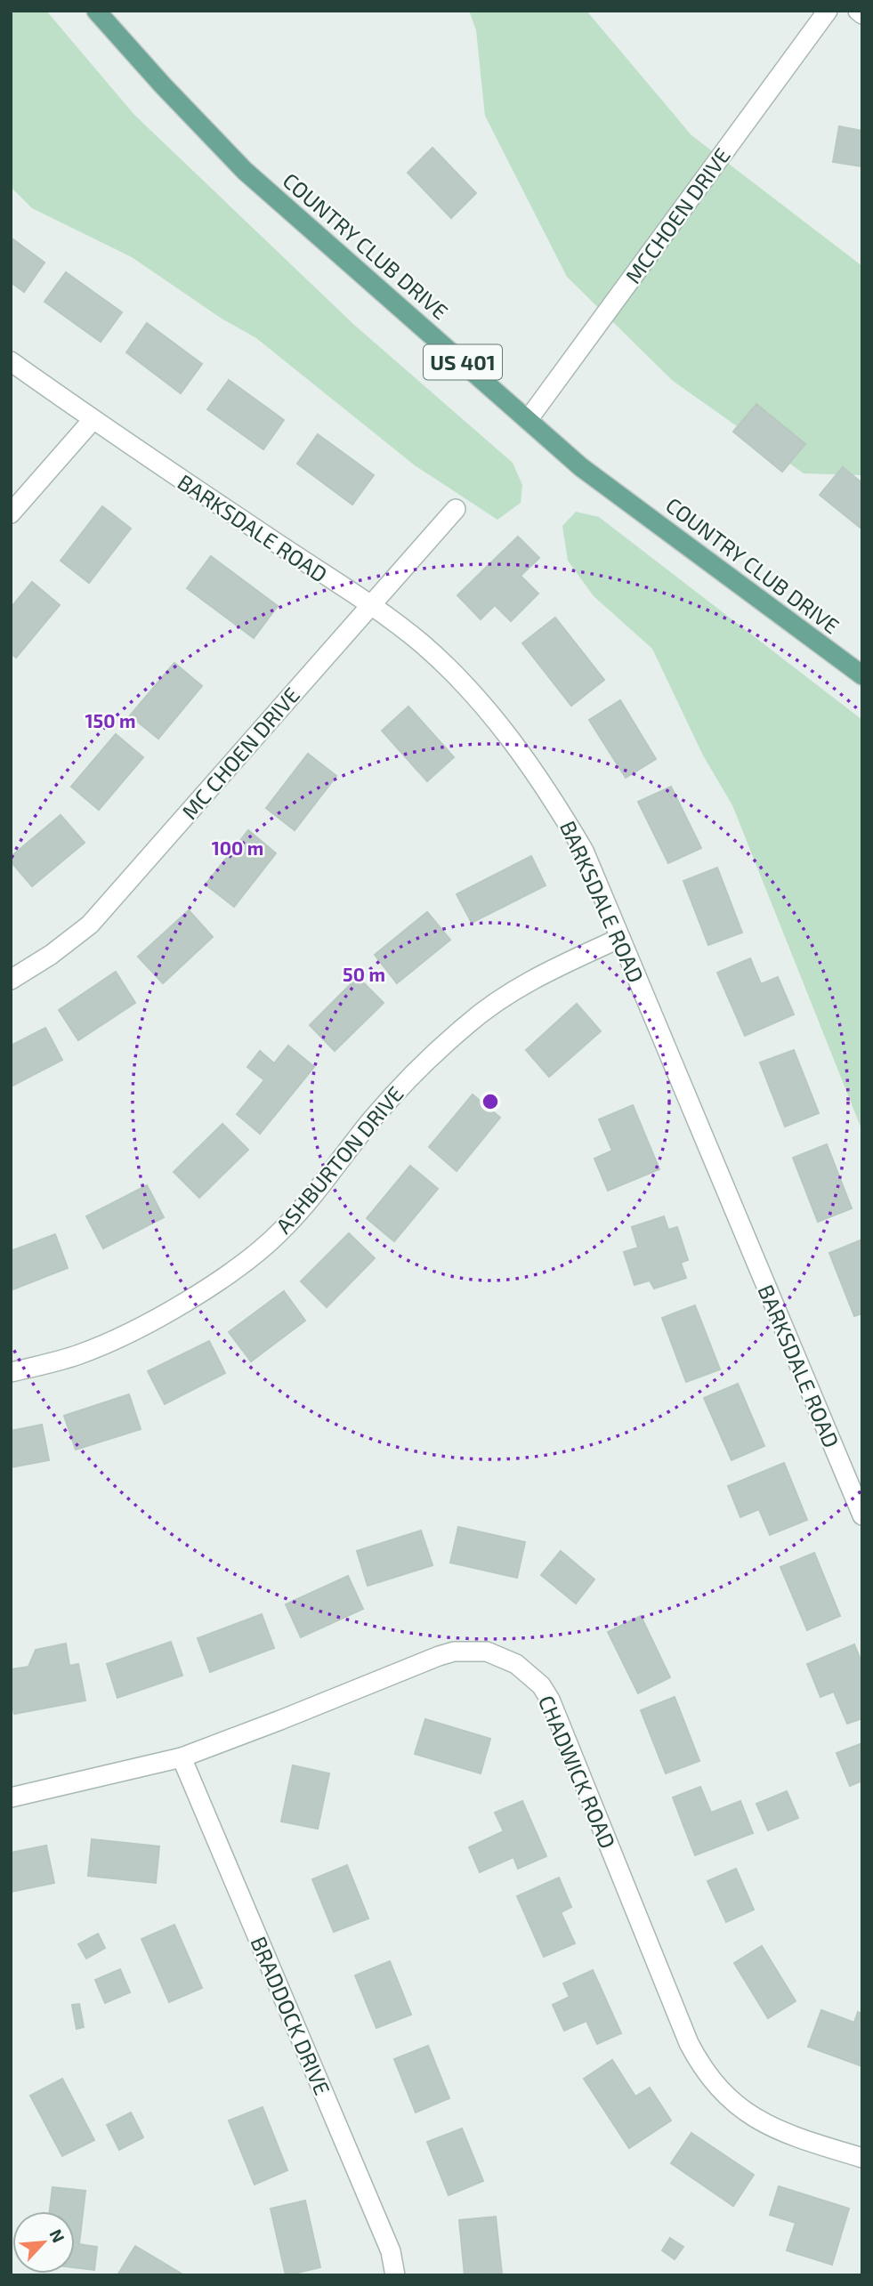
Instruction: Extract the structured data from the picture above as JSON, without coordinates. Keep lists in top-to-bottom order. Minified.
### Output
{"streets":{"main road":["COUNTRY CLUB DRIVE","US 401"],"street":["MCCHOEN DRIVE","BARKSDALE ROAD","MC CHOEN DRIVE","ASHBURTON DRIVE","CHADWICK ROAD","BRADDOCK DRIVE"]},"crossings":[["MCCHOEN DRIVE","COUNTRY CLUB DRIVE"],["BARKSDALE ROAD","MC CHOEN DRIVE"],["BARKSDALE ROAD","ASHBURTON DRIVE"],["CHADWICK ROAD","BRADDOCK DRIVE"]],"north":"top right","rings":["150 m","100 m","50 m"]}
